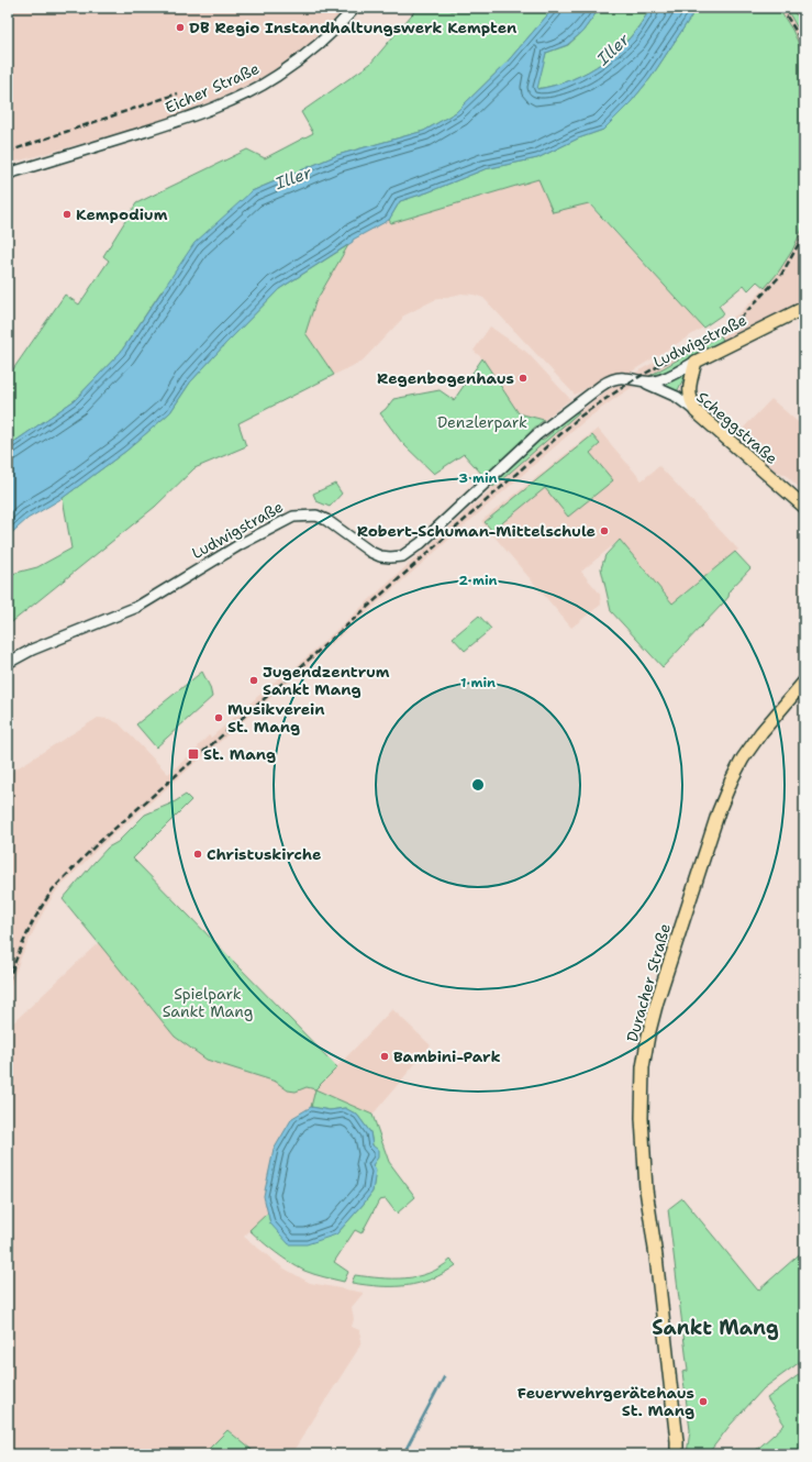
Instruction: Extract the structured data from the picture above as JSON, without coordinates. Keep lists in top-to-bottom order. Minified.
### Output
{"streets":{"main road":["Ludwigstraße","Scheggstraße","Duracher Straße"],"street":["Eicher Straße"]},"crossings":[["Ludwigstraße","Scheggstraße"]],"districts":["Sankt Mang"],"water":["Iller"],"parks":["Denzlerpark","Spielpark Sankt Mang"],"places":{"other":["DB Regio Instandhaltungswerk Kempten","Kempodium","Regenbogenhaus","Robert-Schuman-Mittelschule","Jugendzentrum Sankt Mang","Musikverein St. Mang","Christuskirche","Bambini-Park","Feuerwehrgerätehaus St. Mang"],"transit":["St. Mang"]},"rings":["3 min","2 min","1 min"]}
